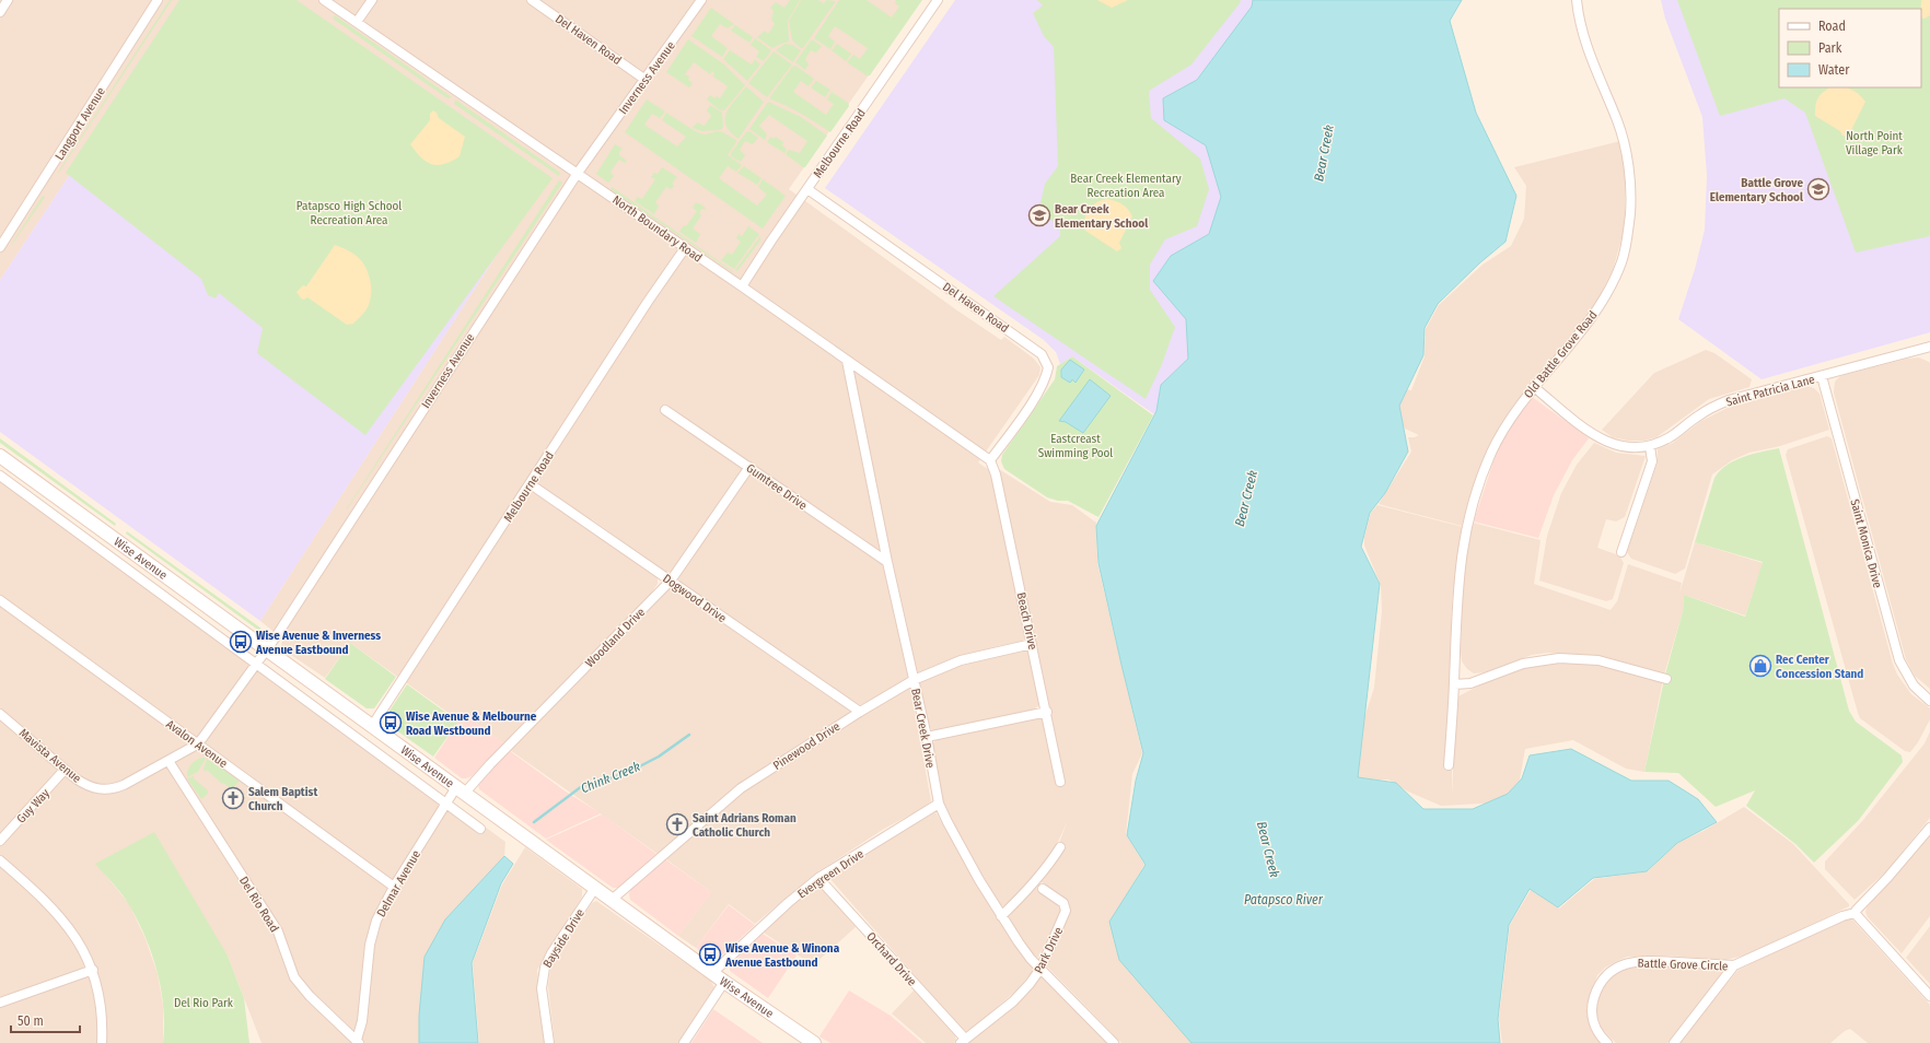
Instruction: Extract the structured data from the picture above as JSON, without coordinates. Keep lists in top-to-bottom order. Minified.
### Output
{"streets":{"main road":["Wise Avenue"],"street":["Del Haven Road","Inverness Avenue","Langport Avenue","Melbourne Road","North Boundary Road","Old Battle Grove Road","Saint Patricia Lane","Gumtree Drive","Saint Monica Drive","Dogwood Drive","Beach Drive","Woodland Drive","Bear Creek Drive","Avalon Avenue","Pinewood Drive","Mavista Avenue","Guy Way","Evergreen Drive","Delmar Avenue","Del Rio Road","Bayside Drive","Park Drive","Orchard Drive","Battle Grove Circle"]},"crossings":[["Del Haven Road","Inverness Avenue"],["Del Haven Road","Melbourne Road"],["Del Haven Road","North Boundary Road"],["Del Haven Road","Beach Drive"],["Inverness Avenue","North Boundary Road"],["Inverness Avenue","Wise Avenue"],["Inverness Avenue","Avalon Avenue"],["Inverness Avenue","Mavista Avenue"],["Melbourne Road","North Boundary Road"],["Melbourne Road","Wise Avenue"],["Melbourne Road","Dogwood Drive"],["North Boundary Road","Beach Drive"],["North Boundary Road","Bear Creek Drive"],["Old Battle Grove Road","Saint Patricia Lane"],["Saint Patricia Lane","Saint Monica Drive"],["Gumtree Drive","Woodland Drive"],["Gumtree Drive","Bear Creek Drive"],["Wise Avenue","Woodland Drive"],["Wise Avenue","Pinewood Drive"],["Wise Avenue","Evergreen Drive"],["Wise Avenue","Delmar Avenue"],["Wise Avenue","Bayside Drive"],["Dogwood Drive","Woodland Drive"],["Dogwood Drive","Pinewood Drive"],["Beach Drive","Pinewood Drive"],["Woodland Drive","Delmar Avenue"],["Bear Creek Drive","Pinewood Drive"],["Bear Creek Drive","Evergreen Drive"],["Bear Creek Drive","Park Drive"],["Avalon Avenue","Mavista Avenue"],["Avalon Avenue","Delmar Avenue"],["Mavista Avenue","Guy Way"],["Mavista Avenue","Del Rio Road"],["Evergreen Drive","Orchard Drive"],["Delmar Avenue","Del Rio Road"],["Park Drive","Orchard Drive"]],"water":["Bear Creek","Chink Creek","Patapsco River"],"parks":["North Point Village Park","Bear Creek Elementary Recreation Area","Patapsco High School Recreation Area","Eastcreast Swimming Pool","Del Rio Park"],"places":{"school or university":["Battle Grove Elementary School","Bear Creek Elementary School"],"bus stop":["Wise Avenue & Inverness Avenue Eastbound","Wise Avenue & Melbourne Road Westbound","Wise Avenue & Winona Avenue Eastbound"],"shop":["Rec Center Concession Stand"],"church":["Salem Baptist Church","Saint Adrians Roman Catholic Church"]},"legend":["Road","Park","Water"],"scale_bar":"50 m"}
